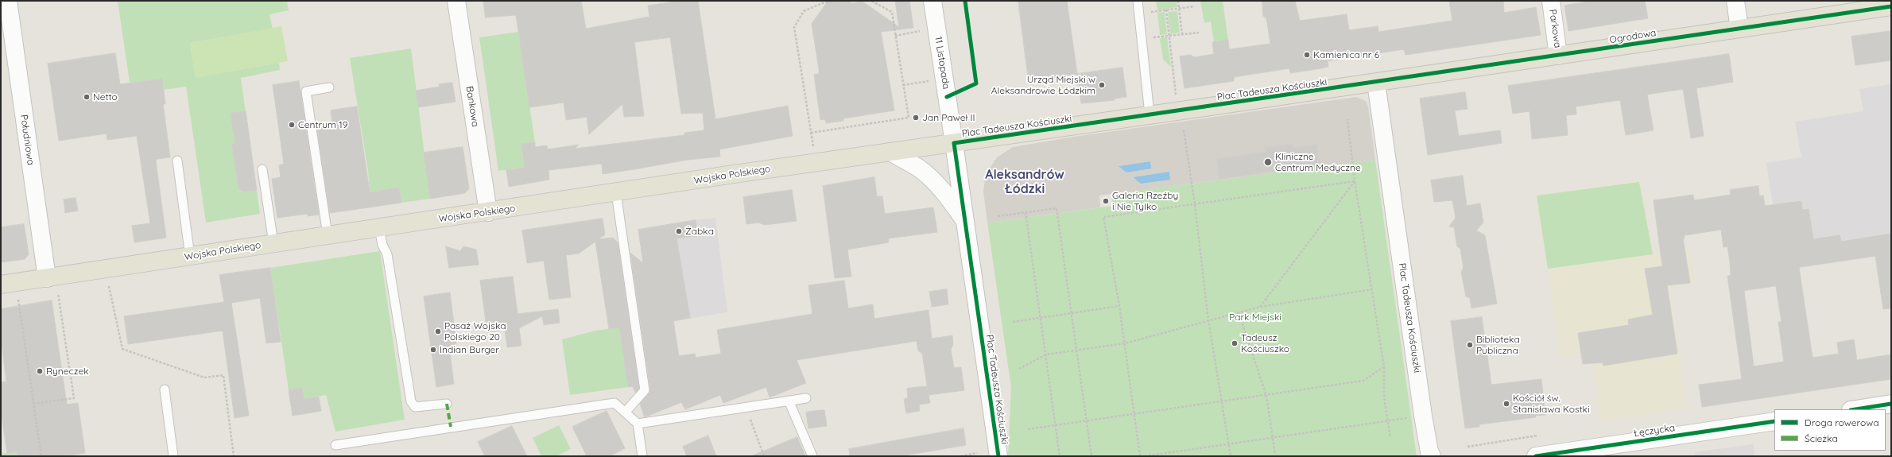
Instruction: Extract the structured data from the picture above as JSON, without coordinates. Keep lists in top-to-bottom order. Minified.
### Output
{"streets":{"main road":["Ogrodowa","Plac Tadeusza Kościuszki","Wojska Polskiego"],"street":["Parkowa","11 Listopada","Bankowa","Południowa","Łęczycka"]},"crossings":[["Parkowa","Ogrodowa"],["Ogrodowa","Plac Tadeusza Kościuszki"],["11 Listopada","Plac Tadeusza Kościuszki"],["11 Listopada","Wojska Polskiego"],["Plac Tadeusza Kościuszki","Wojska Polskiego"],["Bankowa","Wojska Polskiego"],["Południowa","Wojska Polskiego"]],"districts":["Aleksandrów Łódzki"],"parks":["Park Miejski"],"places":["Kamienica nr 6","Urząd Miejski w Aleksandrowie Łódzkim","Netto","Jan Paweł II","Centrum 19","Kliniczne Centrum Medyczne","Galeria Rzeźby i Nie Tylko","Żabka","Pasaż Wojska Polskiego 20","Tadeusz Kościuszko","Biblioteka Publiczna","Indian Burger","Ryneczek","Kościół św. Stanisława Kostki"],"legend":["Droga rowerowa","Ścieżka"]}
